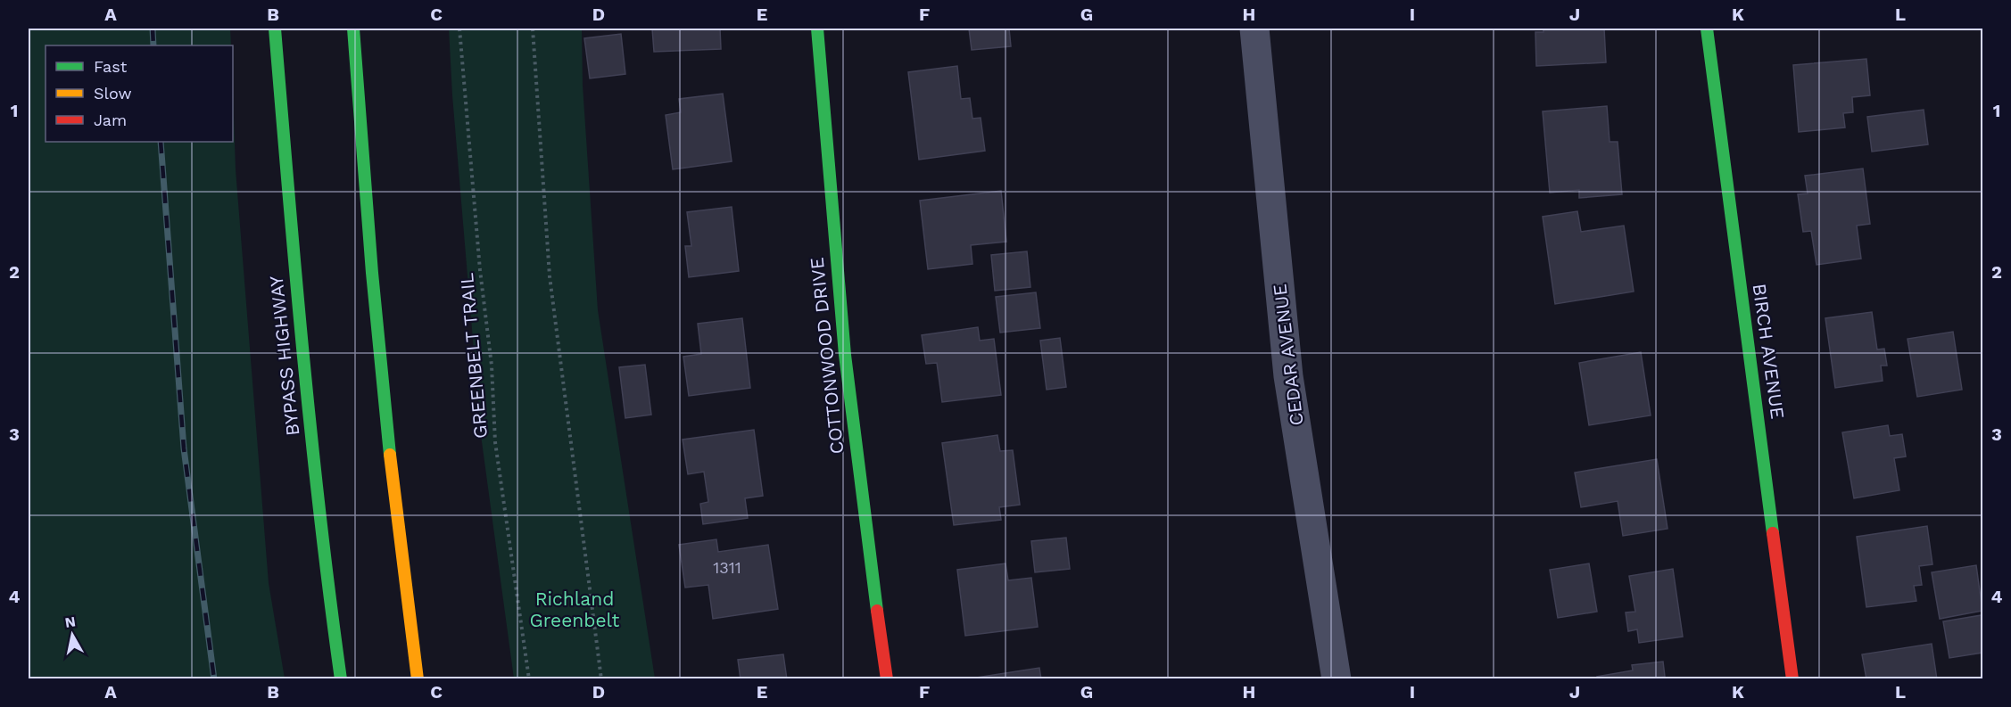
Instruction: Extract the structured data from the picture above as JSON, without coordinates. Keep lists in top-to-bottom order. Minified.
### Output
{"streets":{"main road":["BIRCH AVENUE","BYPASS HIGHWAY","COTTONWOOD DRIVE"],"street":["CEDAR AVENUE"],"path":["GREENBELT TRAIL"]},"parks":["Richland Greenbelt"],"house_numbers":["1311"],"legend":["Fast","Slow","Jam"],"north":"top","grid":{"columns":["A","B","C","D","E","F","G","H","I","J","K","L"],"rows":["1","2","3","4"]}}
